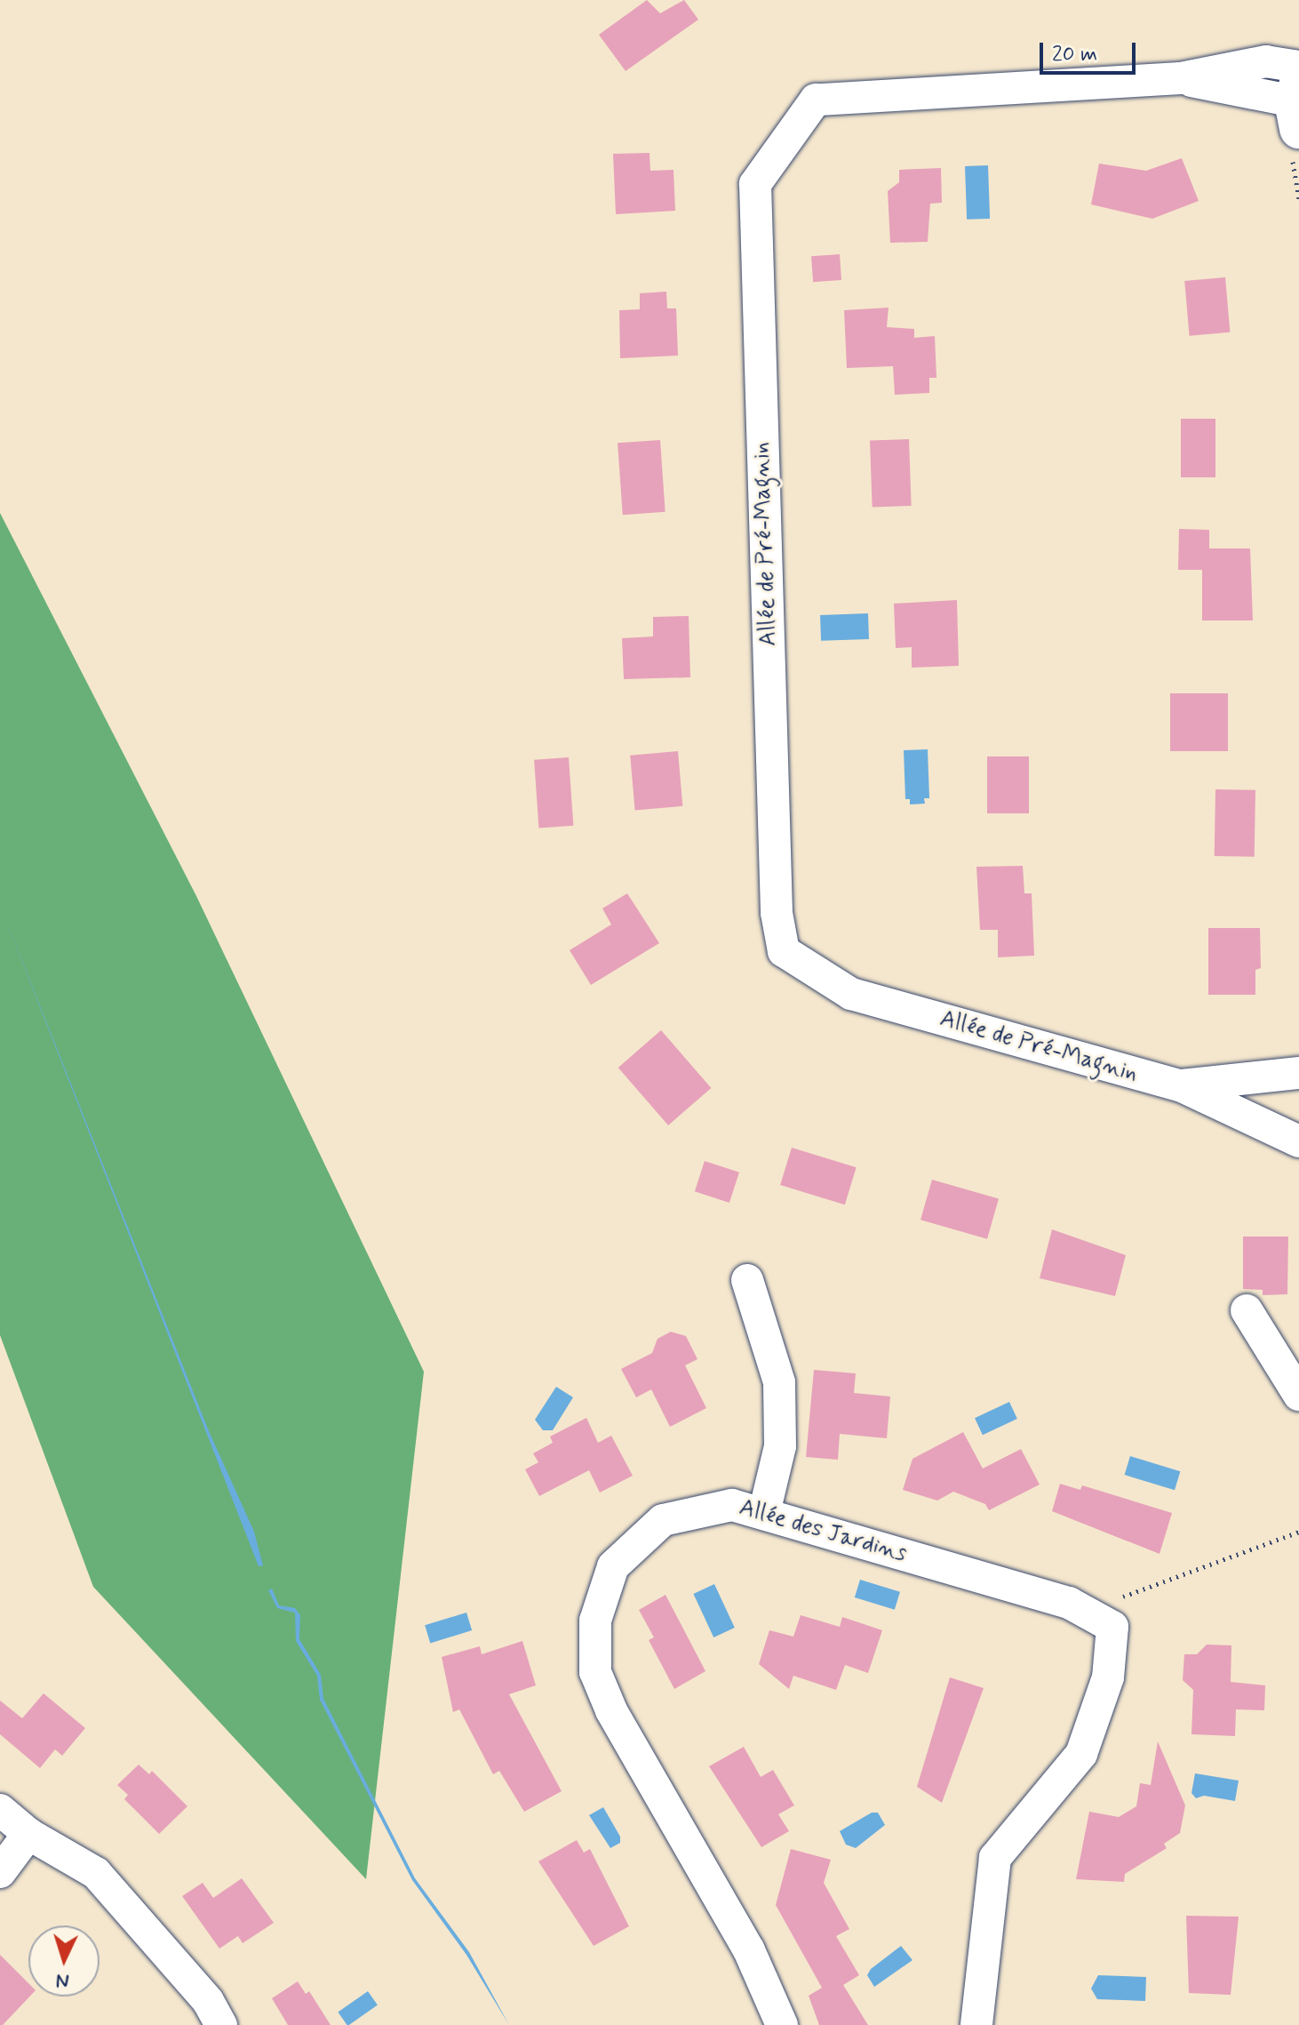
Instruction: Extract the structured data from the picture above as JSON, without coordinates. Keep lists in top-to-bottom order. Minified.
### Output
{"streets":{"street":["Allée de Pré-Magnin","Allée des Jardins"]},"scale_bar":"20 m","north":"bottom"}
